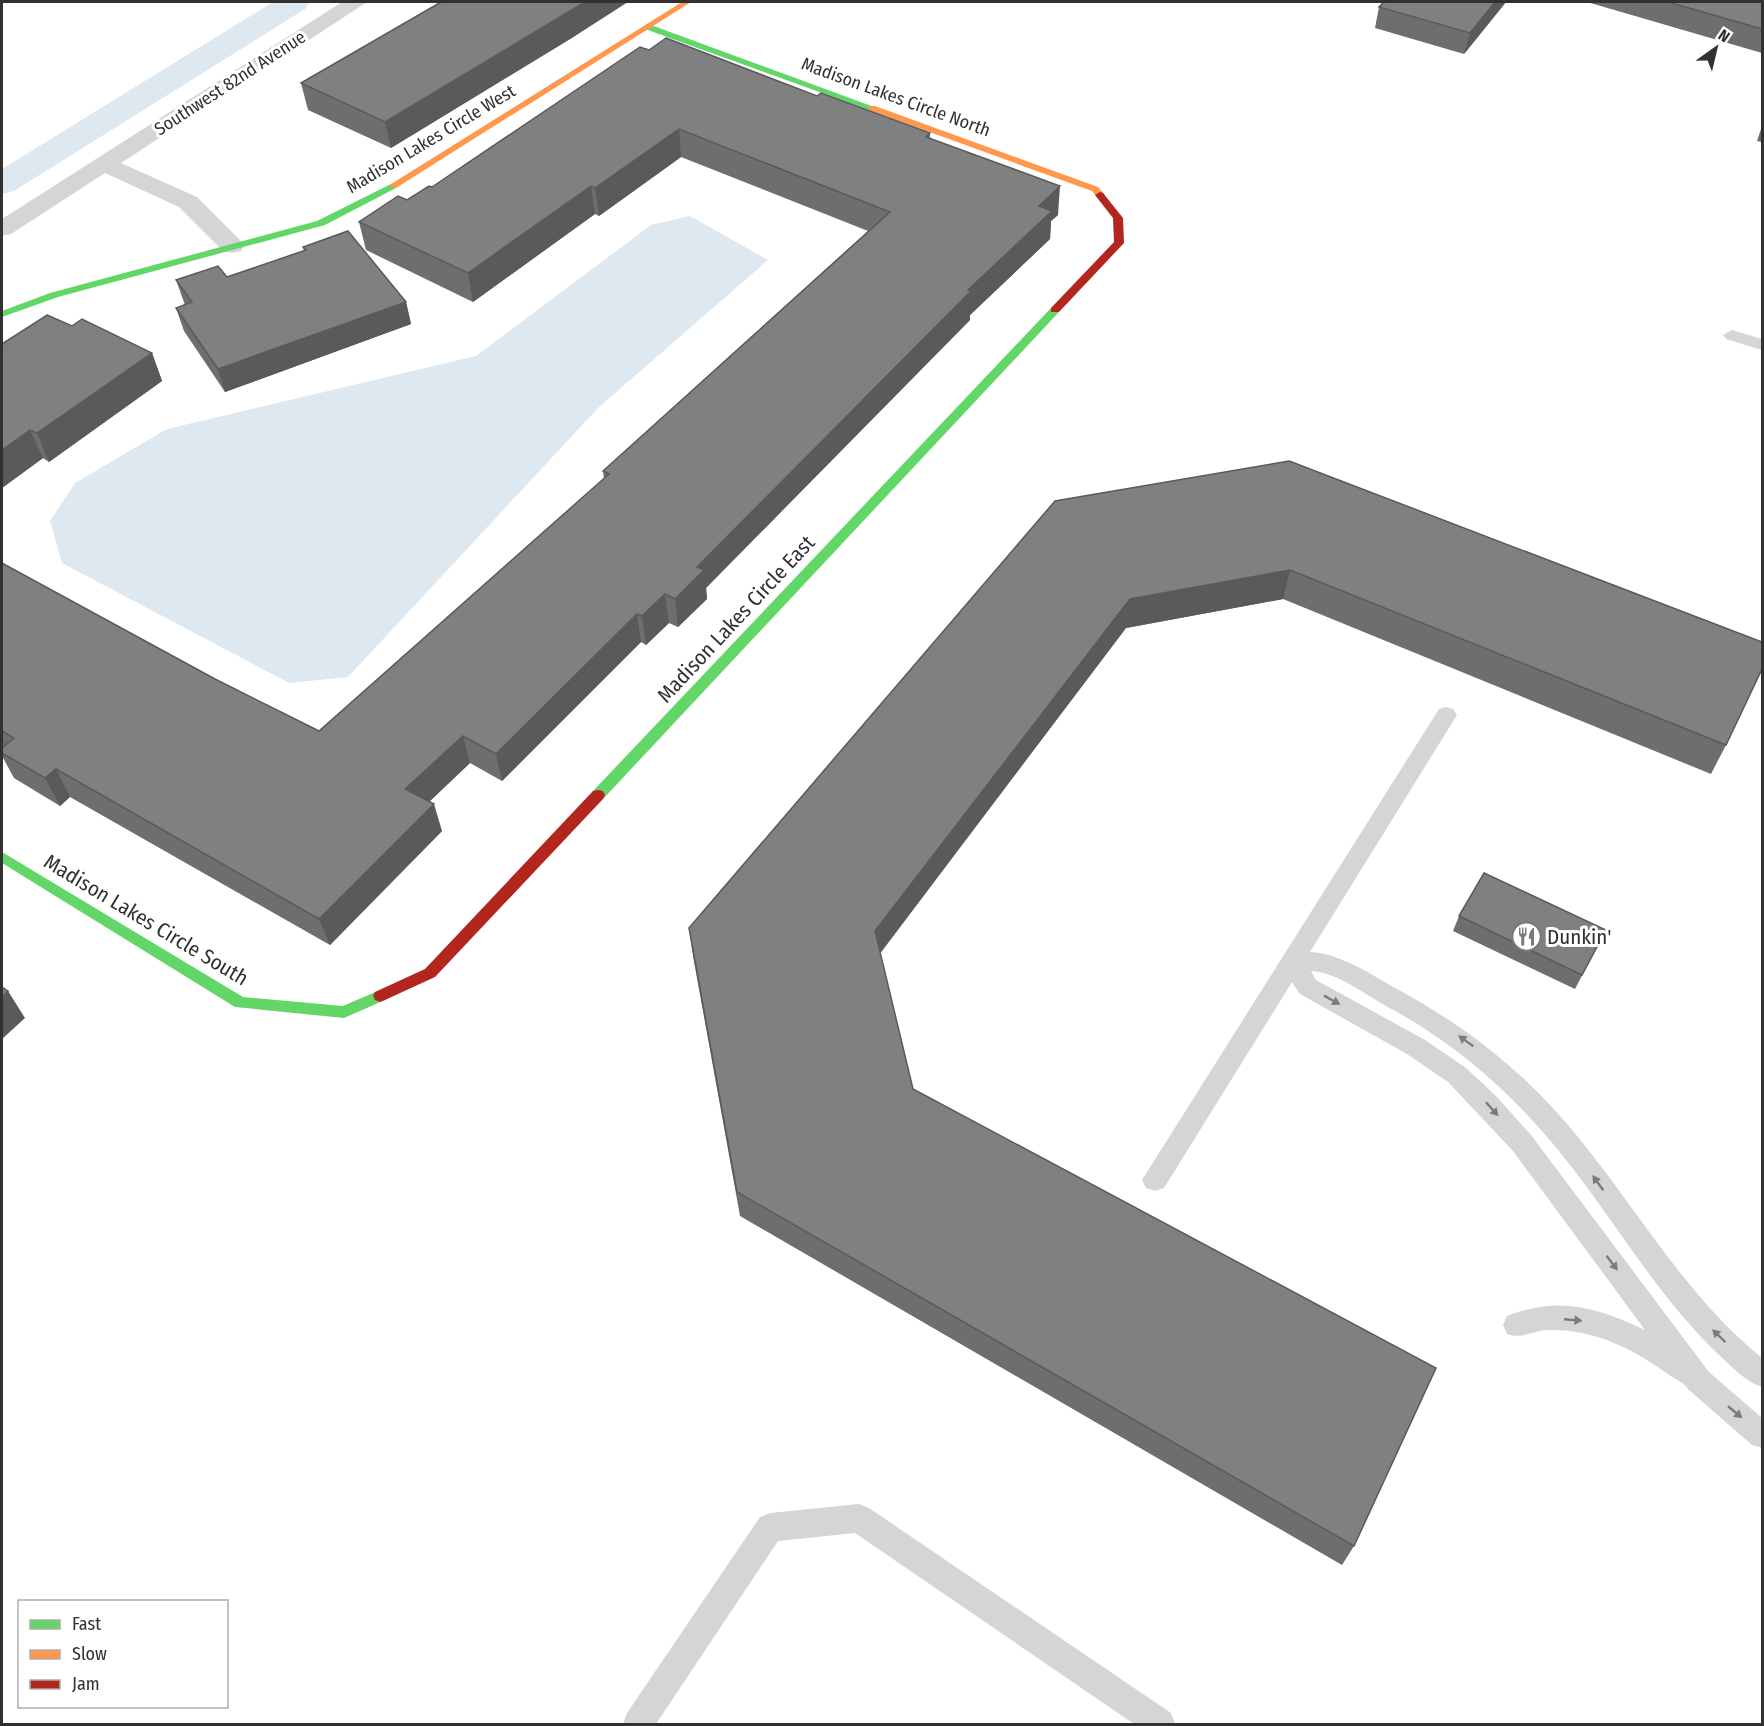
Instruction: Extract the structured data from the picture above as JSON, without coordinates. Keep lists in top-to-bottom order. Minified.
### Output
{"streets":{"street":["Southwest 82nd Avenue","Madison Lakes Circle North","Madison Lakes Circle West","Madison Lakes Circle East","Madison Lakes Circle South"]},"crossings":[["Madison Lakes Circle North","Madison Lakes Circle West"],["Madison Lakes Circle North","Madison Lakes Circle East"],["Madison Lakes Circle East","Madison Lakes Circle South"]],"places":{"restaurant":["Dunkin'"]},"legend":["Fast","Slow","Jam"],"north":"top right"}
